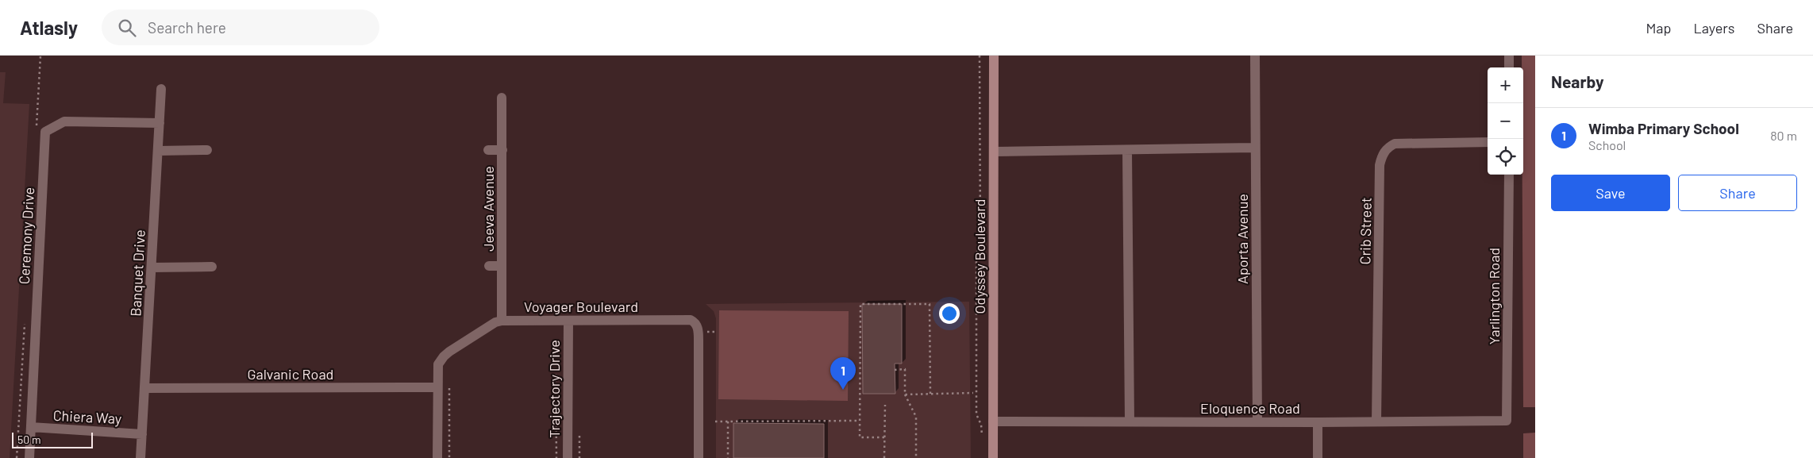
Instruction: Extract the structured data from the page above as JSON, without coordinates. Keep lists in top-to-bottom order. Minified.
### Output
{"streets":{"street":["Jeeva Avenue","Crib Street","Ceremony Drive","Aporta Avenue","Odyssey Boulevard","Banquet Drive","Yarlington Road","Voyager Boulevard","Galvanic Road","Trajectory Drive","Eloquence Road","Chiera Way"]},"crossings":[["Jeeva Avenue","Voyager Boulevard"],["Crib Street","Eloquence Road"],["Ceremony Drive","Banquet Drive"],["Ceremony Drive","Chiera Way"],["Aporta Avenue","Eloquence Road"],["Odyssey Boulevard","Eloquence Road"],["Banquet Drive","Galvanic Road"],["Banquet Drive","Chiera Way"],["Yarlington Road","Eloquence Road"],["Voyager Boulevard","Galvanic Road"],["Voyager Boulevard","Trajectory Drive"]],"scale_bar":"50 m","page":{"header":"Atlasly","search":"Search here","nav":["Map","Layers","Share"],"heading":"Nearby","map_buttons":["+","−"],"list":[{"mark":"1","name":"Wimba Primary School","note":"School","value":"80 m"}],"buttons":["Save","Share"],"pins":"1","scale":"50 m"}}
